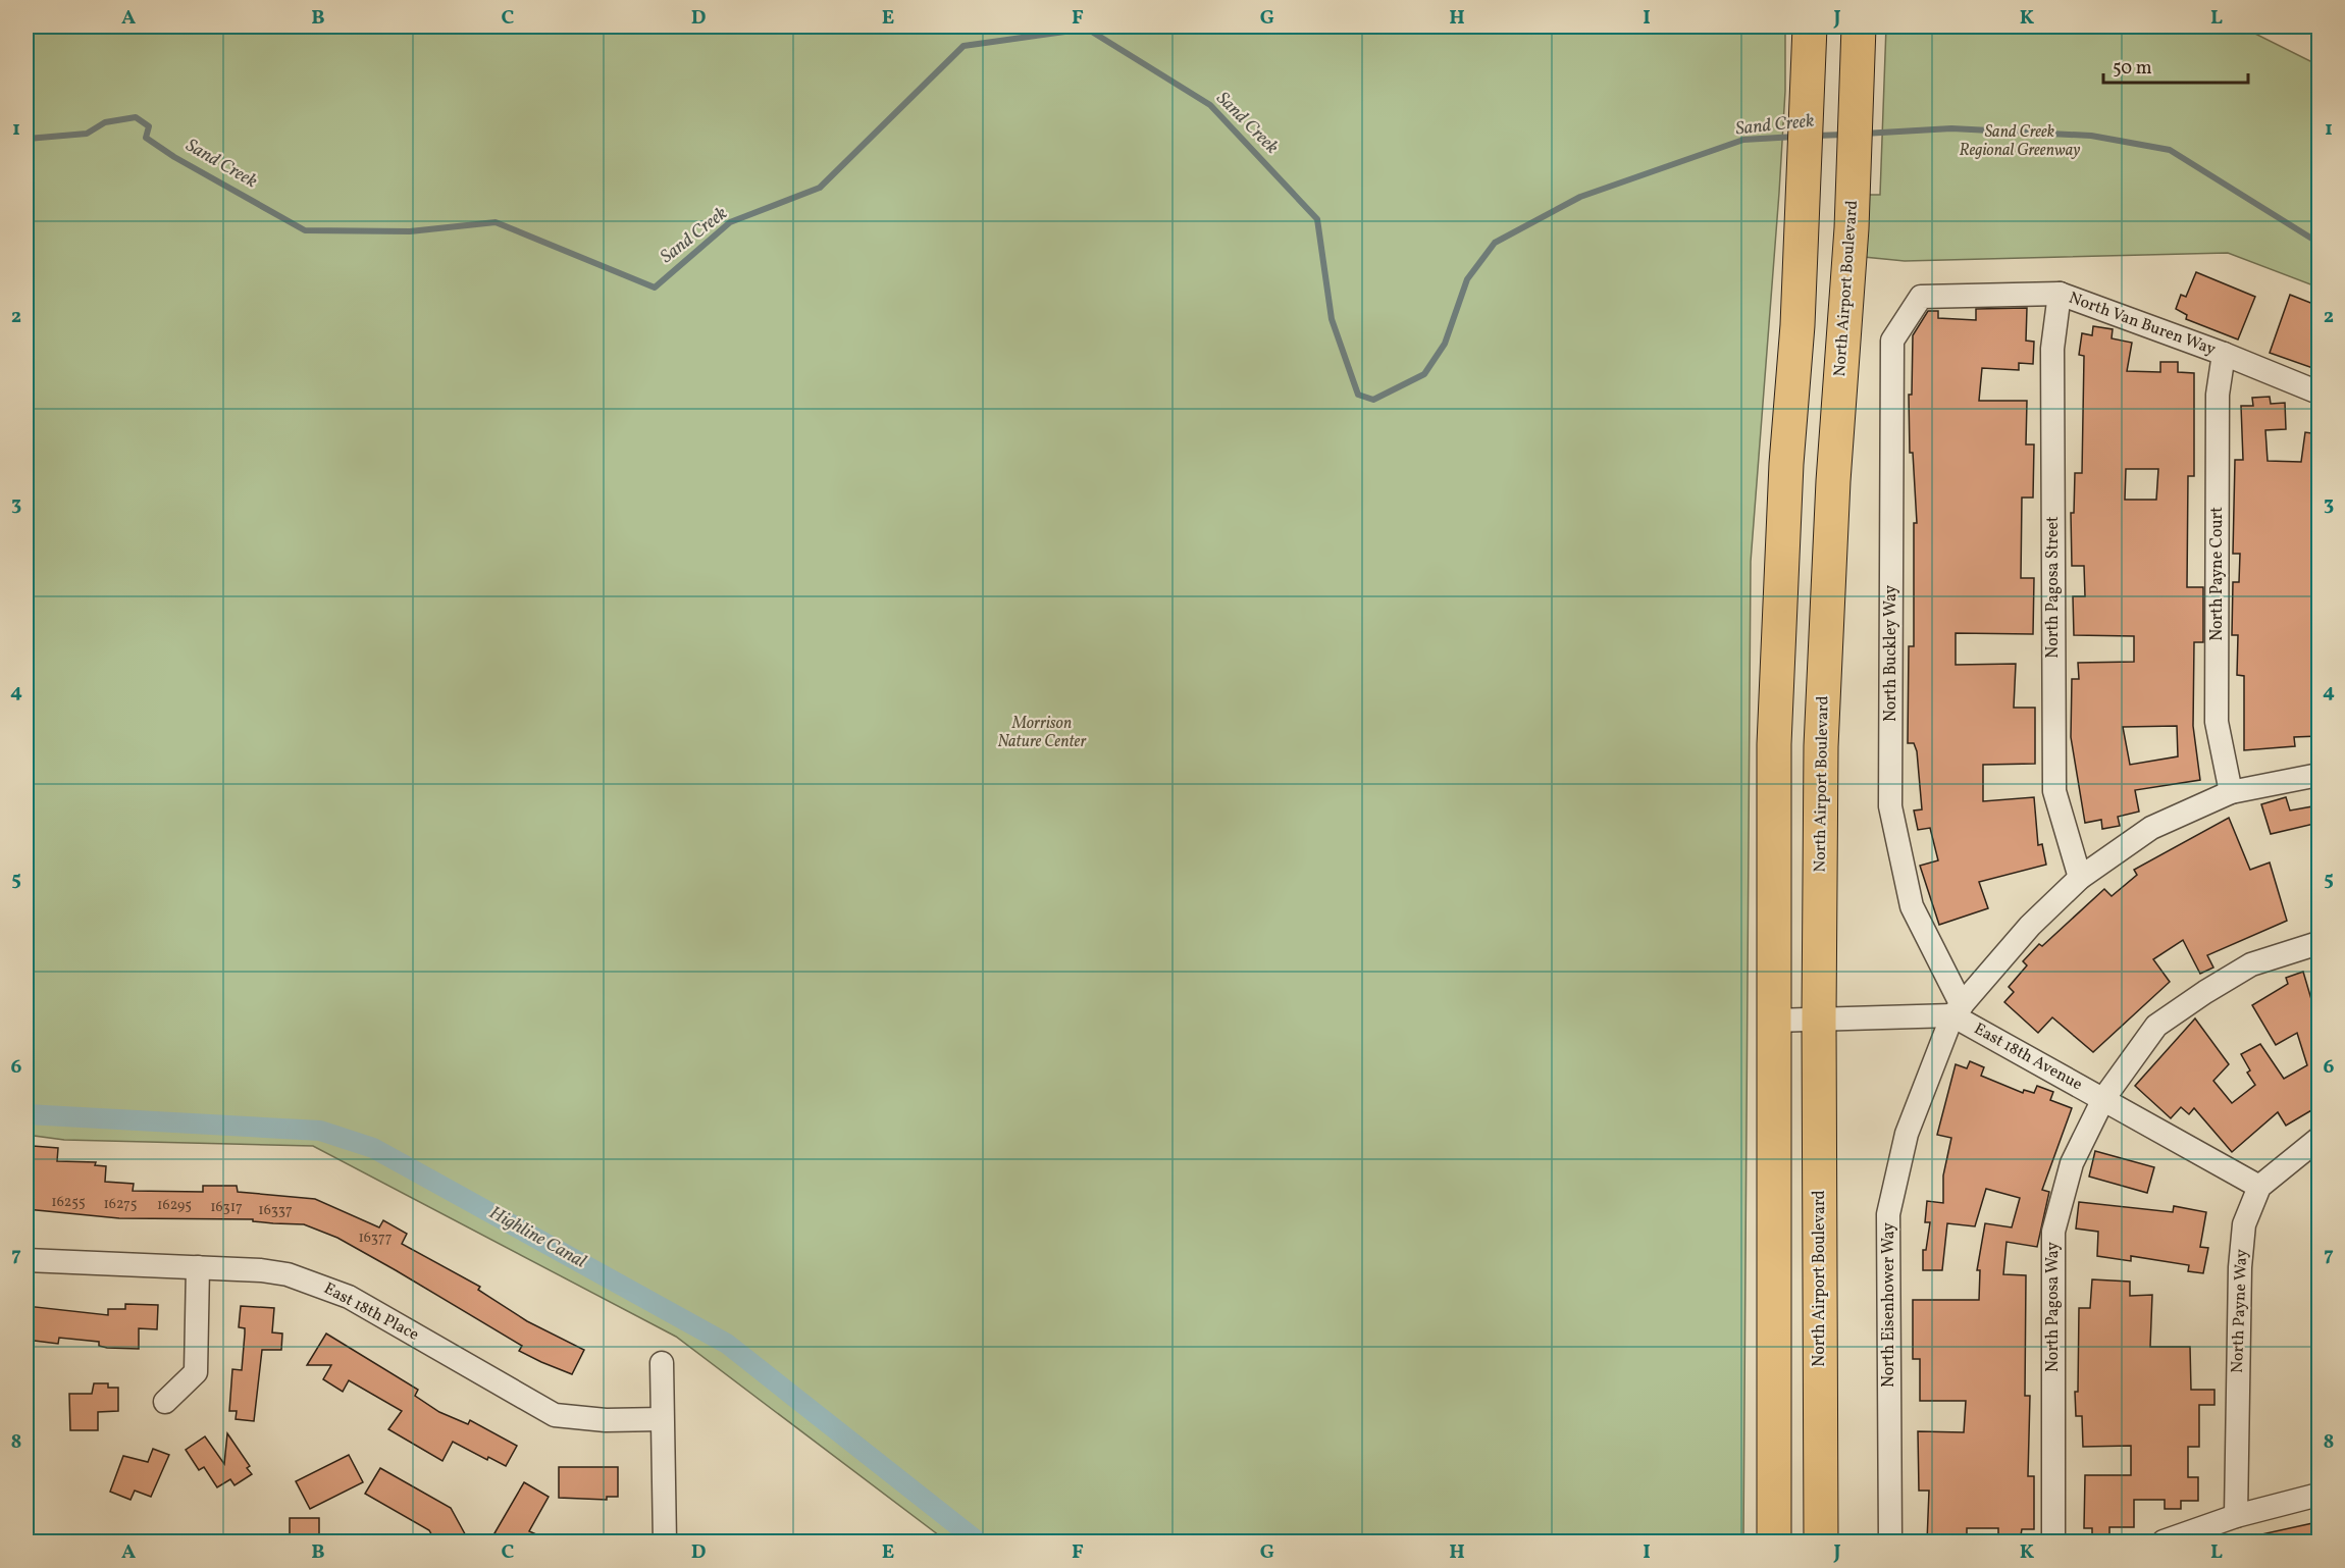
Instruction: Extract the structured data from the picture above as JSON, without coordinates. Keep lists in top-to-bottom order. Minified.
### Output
{"streets":{"main road":["North Airport Boulevard"],"street":["North Van Buren Way","North Payne Court","North Pagosa Street","North Buckley Way","East 18th Avenue","North Eisenhower Way","North Pagosa Way","North Payne Way","East 18th Place"]},"crossings":[["North Van Buren Way","North Payne Court"],["North Van Buren Way","North Pagosa Street"],["North Van Buren Way","North Buckley Way"],["North Payne Court","North Eisenhower Way"],["North Pagosa Street","North Eisenhower Way"],["North Buckley Way","East 18th Avenue"],["North Buckley Way","North Eisenhower Way"],["East 18th Avenue","North Eisenhower Way"],["East 18th Avenue","North Pagosa Way"],["East 18th Avenue","North Payne Way"]],"water":["Sand Creek","Highline Canal"],"parks":["Sand Creek Regional Greenway","Morrison Nature Center"],"house_numbers":["16255","16275","16295","16317","16337","16377"],"scale_bar":"50 m","grid":{"columns":["A","B","C","D","E","F","G","H","I","J","K","L"],"rows":["1","2","3","4","5","6","7","8"]}}
